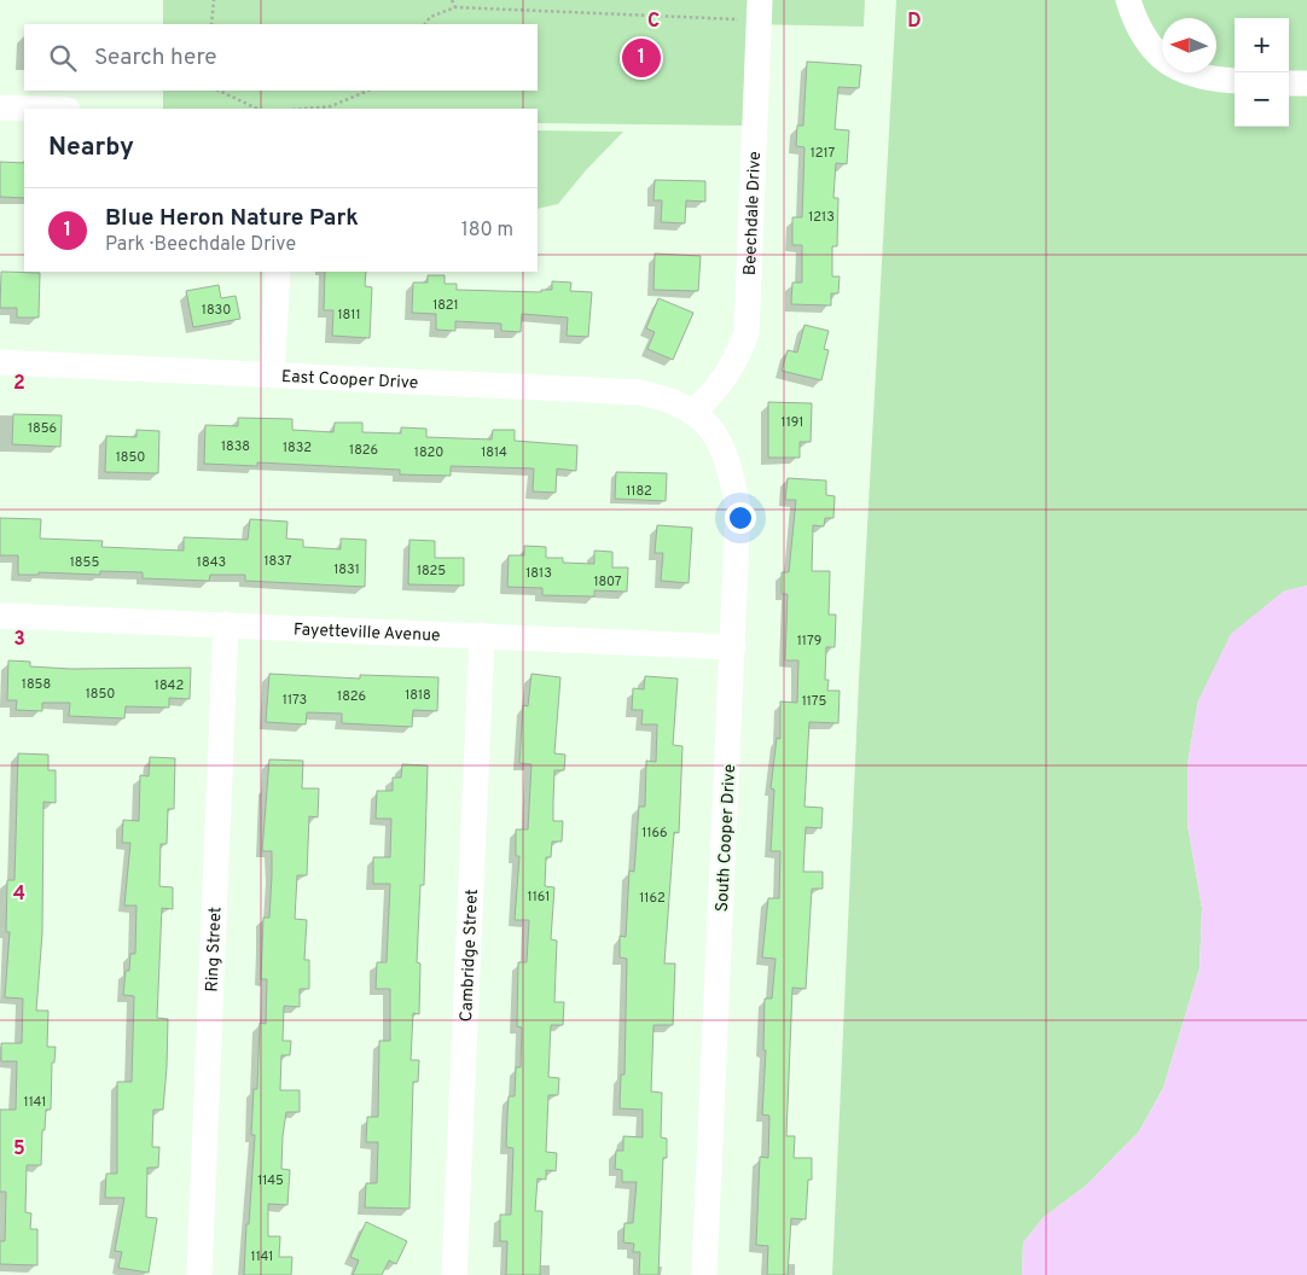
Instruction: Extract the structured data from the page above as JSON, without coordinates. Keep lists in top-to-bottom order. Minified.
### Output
{"streets":{"street":["Beechdale Drive","East Cooper Drive","Fayetteville Avenue","South Cooper Drive","Ring Street","Cambridge Street"]},"crossings":[["Beechdale Drive","East Cooper Drive"],["Beechdale Drive","South Cooper Drive"],["East Cooper Drive","South Cooper Drive"],["Fayetteville Avenue","South Cooper Drive"],["Fayetteville Avenue","Ring Street"],["Fayetteville Avenue","Cambridge Street"]],"house_numbers":["1217","1213","1821","1830","1811","1191","1856","1838","1832","1826","1820","1814","1850","1182","1837","1855","1843","1831","1825","1813","1807","1179","1858","1842","1850","1818","1826","1173","1175","1166","1161","1162","1141","1145","1141"],"north":"left","page":{"map_buttons":["+","−"],"search":"Search here","pins":"1","heading":"Nearby","list":[{"mark":"1","name":"Blue Heron Nature Park","note":"Park · Beechdale Drive","value":"180 m"}]},"grid":{"columns":["C","D"],"rows":["2","3","4","5"]}}
